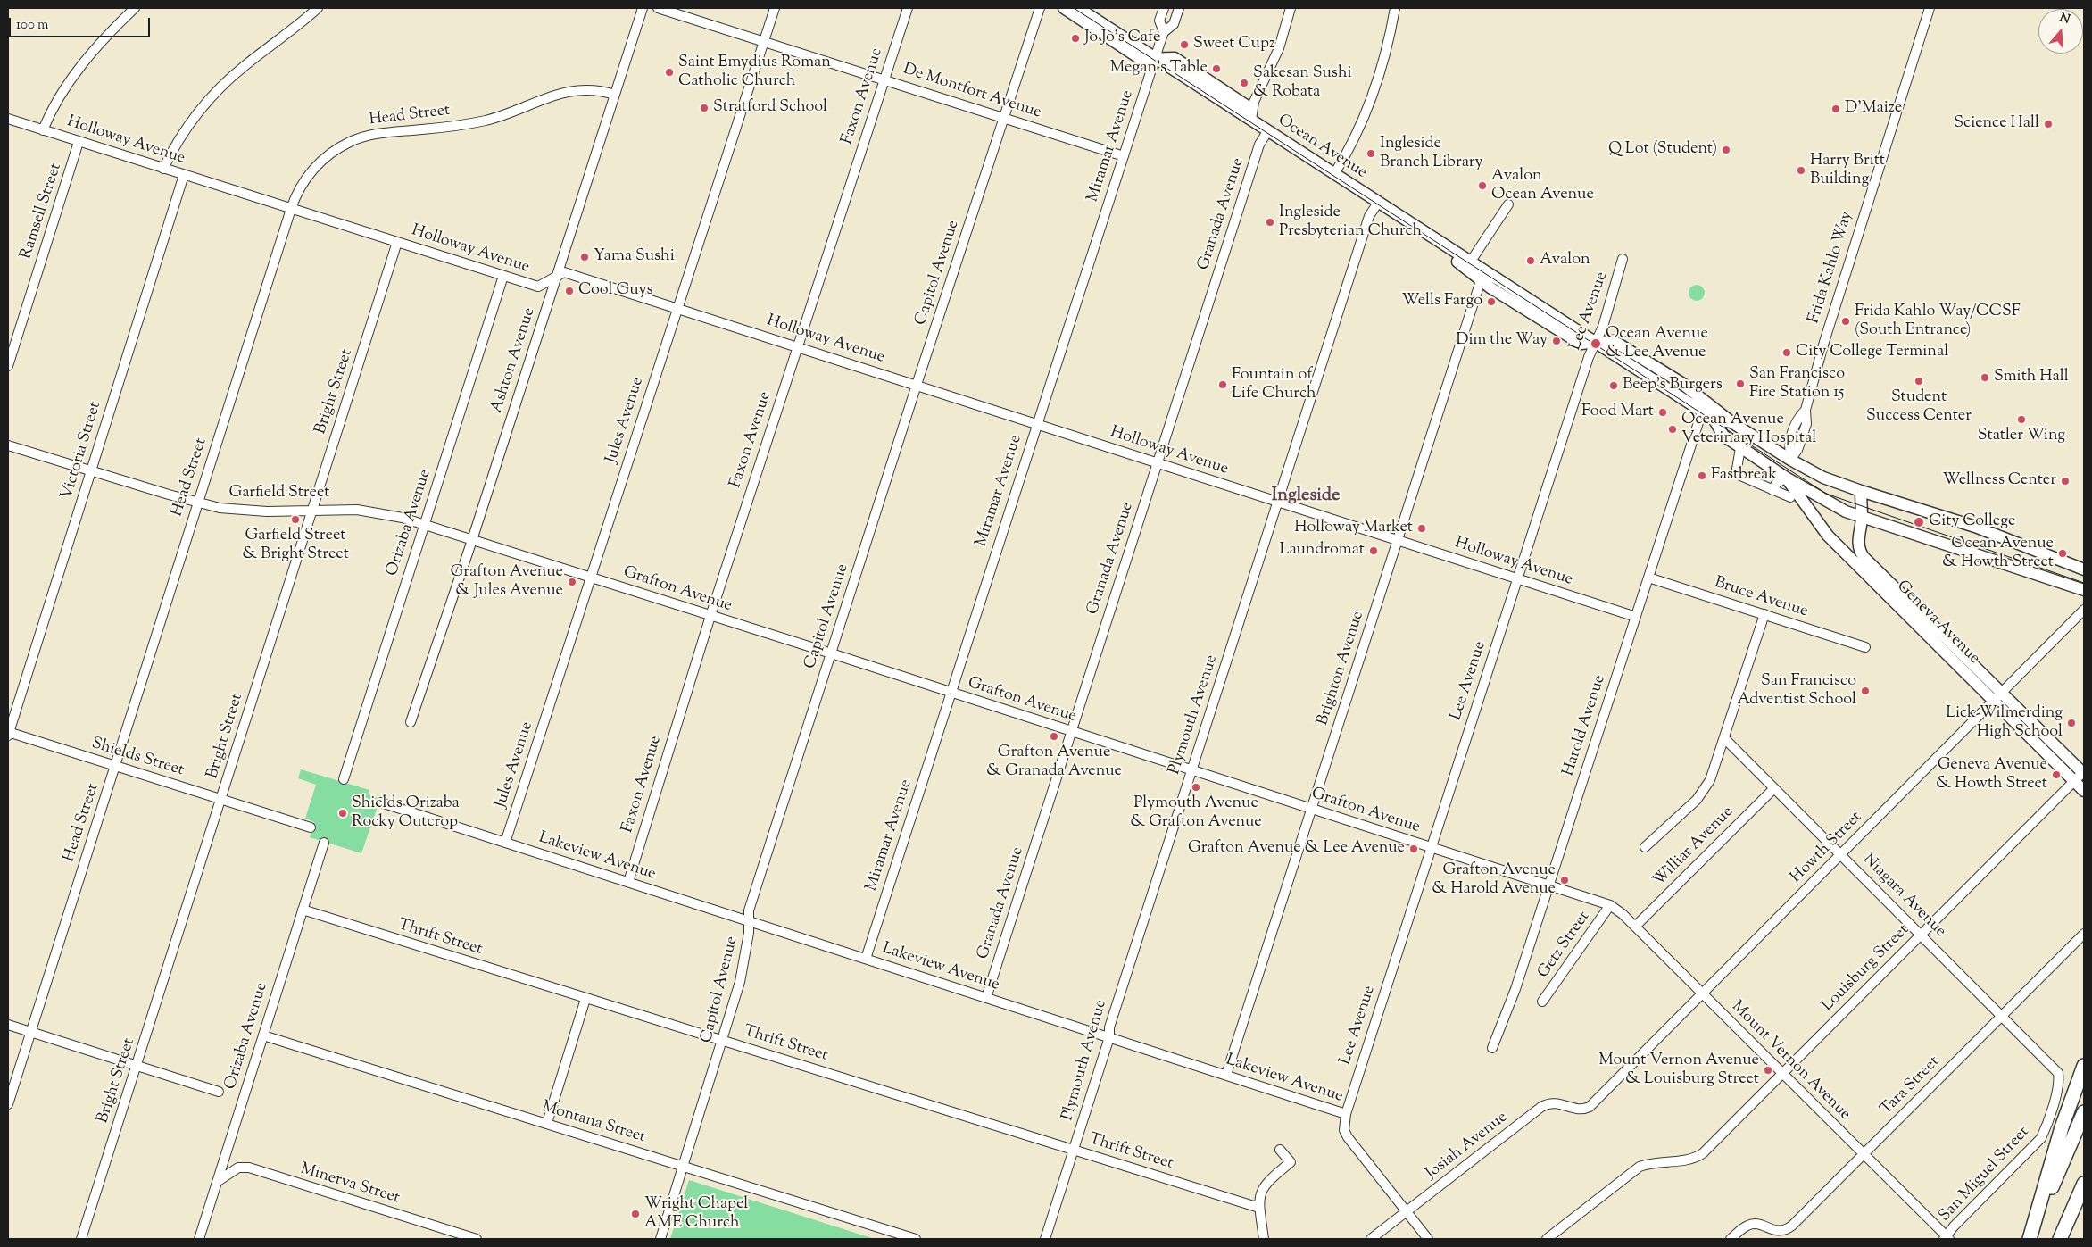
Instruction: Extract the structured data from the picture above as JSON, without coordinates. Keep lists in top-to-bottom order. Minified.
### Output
{"streets":{"main road":["Ocean Avenue","Geneva Avenue"],"street":["De Montfort Avenue","Faxon Avenue","Head Street","Holloway Avenue","Miramar Avenue","Ramsell Street","Granada Avenue","Frida Kahlo Way","Capitol Avenue","Lee Avenue","Ashton Avenue","Bright Street","Jules Avenue","Victoria Street","Garfield Street","Orizaba Avenue","Grafton Avenue","Bruce Avenue","Brighton Avenue","Plymouth Avenue","Harold Avenue","Shields Street","Williar Avenue","Howth Street","Lakeview Avenue","Niagara Avenue","Thrift Street","Getz Street","Louisburg Street","Mount Vernon Avenue","Tara Street","Montana Street","Josiah Avenue","San Miguel Street","Minerva Street"]},"crossings":[["De Montfort Avenue","Faxon Avenue"],["De Montfort Avenue","Miramar Avenue"],["De Montfort Avenue","Capitol Avenue"],["De Montfort Avenue","Jules Avenue"],["Faxon Avenue","Holloway Avenue"],["Faxon Avenue","Grafton Avenue"],["Faxon Avenue","Lakeview Avenue"],["Head Street","Holloway Avenue"],["Head Street","Ashton Avenue"],["Head Street","Garfield Street"],["Head Street","Shields Street"],["Holloway Avenue","Miramar Avenue"],["Holloway Avenue","Ramsell Street"],["Holloway Avenue","Granada Avenue"],["Holloway Avenue","Capitol Avenue"],["Holloway Avenue","Lee Avenue"],["Holloway Avenue","Ashton Avenue"],["Holloway Avenue","Bright Street"],["Holloway Avenue","Jules Avenue"],["Holloway Avenue","Victoria Street"],["Holloway Avenue","Orizaba Avenue"],["Holloway Avenue","Brighton Avenue"],["Holloway Avenue","Plymouth Avenue"],["Holloway Avenue","Harold Avenue"],["Miramar Avenue","Ocean Avenue"],["Miramar Avenue","Grafton Avenue"],["Miramar Avenue","Lakeview Avenue"],["Ocean Avenue","Granada Avenue"],["Ocean Avenue","Frida Kahlo Way"],["Ocean Avenue","Lee Avenue"],["Ocean Avenue","Geneva Avenue"],["Ocean Avenue","Brighton Avenue"],["Ocean Avenue","Plymouth Avenue"],["Ocean Avenue","Harold Avenue"],["Granada Avenue","Grafton Avenue"],["Granada Avenue","Lakeview Avenue"],["Frida Kahlo Way","Geneva Avenue"],["Capitol Avenue","Grafton Avenue"],["Capitol Avenue","Lakeview Avenue"],["Capitol Avenue","Thrift Street"],["Capitol Avenue","Montana Street"],["Lee Avenue","Grafton Avenue"],["Lee Avenue","Lakeview Avenue"],["Ashton Avenue","Grafton Avenue"],["Bright Street","Garfield Street"],["Bright Street","Shields Street"],["Jules Avenue","Grafton Avenue"],["Jules Avenue","Lakeview Avenue"],["Victoria Street","Garfield Street"],["Victoria Street","Shields Street"],["Garfield Street","Orizaba Avenue"],["Garfield Street","Grafton Avenue"],["Orizaba Avenue","Grafton Avenue"],["Orizaba Avenue","Thrift Street"],["Orizaba Avenue","Montana Street"],["Orizaba Avenue","Minerva Street"],["Grafton Avenue","Brighton Avenue"],["Grafton Avenue","Plymouth Avenue"],["Grafton Avenue","Harold Avenue"],["Grafton Avenue","Getz Street"],["Grafton Avenue","Mount Vernon Avenue"],["Bruce Avenue","Harold Avenue"],["Geneva Avenue","Howth Street"],["Geneva Avenue","Louisburg Street"],["Brighton Avenue","Lakeview Avenue"],["Plymouth Avenue","Lakeview Avenue"],["Plymouth Avenue","Thrift Street"],["Williar Avenue","Niagara Avenue"],["Williar Avenue","Mount Vernon Avenue"],["Howth Street","Niagara Avenue"],["Howth Street","Mount Vernon Avenue"],["Howth Street","Josiah Avenue"],["Lakeview Avenue","Josiah Avenue"],["Niagara Avenue","Louisburg Street"],["Niagara Avenue","Tara Street"],["Niagara Avenue","San Miguel Street"],["Getz Street","Mount Vernon Avenue"],["Louisburg Street","Mount Vernon Avenue"],["Mount Vernon Avenue","Tara Street"],["Mount Vernon Avenue","San Miguel Street"]],"districts":["Ingleside"],"places":["Jo Jo's Cafe","Sweet Cupz","Megan's Table","Saint Emydius Roman Catholic Church","Sakesan Sushi & Robata","Stratford School","D'Maize","Science Hall","Q Lot (Student)","Ingleside Branch Library","Harry Britt Building","Avalon Ocean Avenue","Ingleside Presbyterian Church","Yama Sushi","Avalon","Cool Guys","Wells Fargo","Frida Kahlo Way/CCSF (South Entrance)","Dim the Way","Ocean Avenue & Lee Avenue","City College Terminal","Smith Hall","Student Success Center","San Francisco Fire Station 15","Fountain of Life Church","Beep's Burgers","Food Mart","Statler Wing","Ocean Avenue Veterinary Hospital","Fastbreak","Wellness Center","Garfield Street & Bright Street","City College","Holloway Market","Laundromat","Ocean Avenue & Howth Street","Grafton Avenue & Jules Avenue","San Francisco Adventist School","Lick-Wilmerding High School","Grafton Avenue & Granada Avenue","Geneva Avenue & Howth Street","Plymouth Avenue & Grafton Avenue","Shields Orizaba Rocky Outcrop","Grafton Avenue & Lee Avenue","Grafton Avenue & Harold Avenue","Mount Vernon Avenue & Louisburg Street","Wright Chapel AME Church"],"scale_bar":"100 m","north":"top"}
